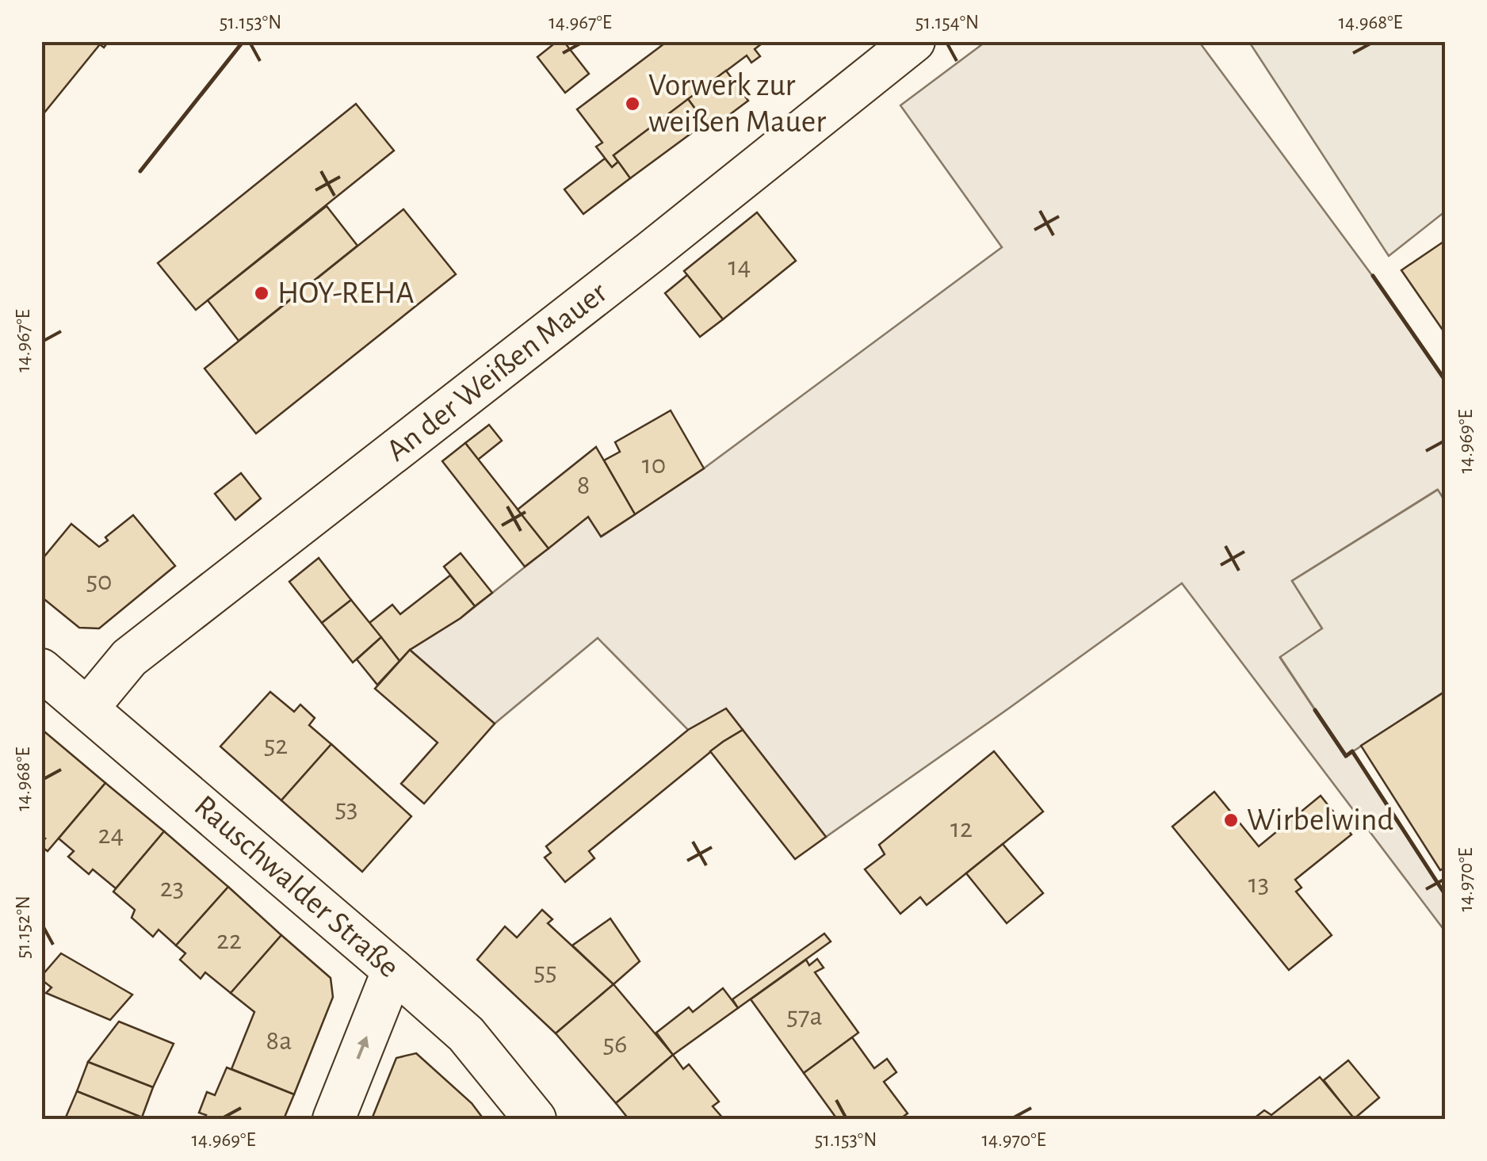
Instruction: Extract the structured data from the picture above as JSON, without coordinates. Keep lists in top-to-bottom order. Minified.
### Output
{"streets":{"street":["An der Weißen Mauer","Rauschwalder Straße"]},"crossings":[["An der Weißen Mauer","Rauschwalder Straße"]],"places":["Vorwerk zur weißen Mauer","HOY-REHA","Wirbelwind"],"house_numbers":["14","10","8","50","52","53","12","24","13","23","22","55","57a","8a","56"],"coordinates":["51.153°N","14.967°E","51.154°N","14.968°E","14.969°E","14.970°E","51.152°N"]}
